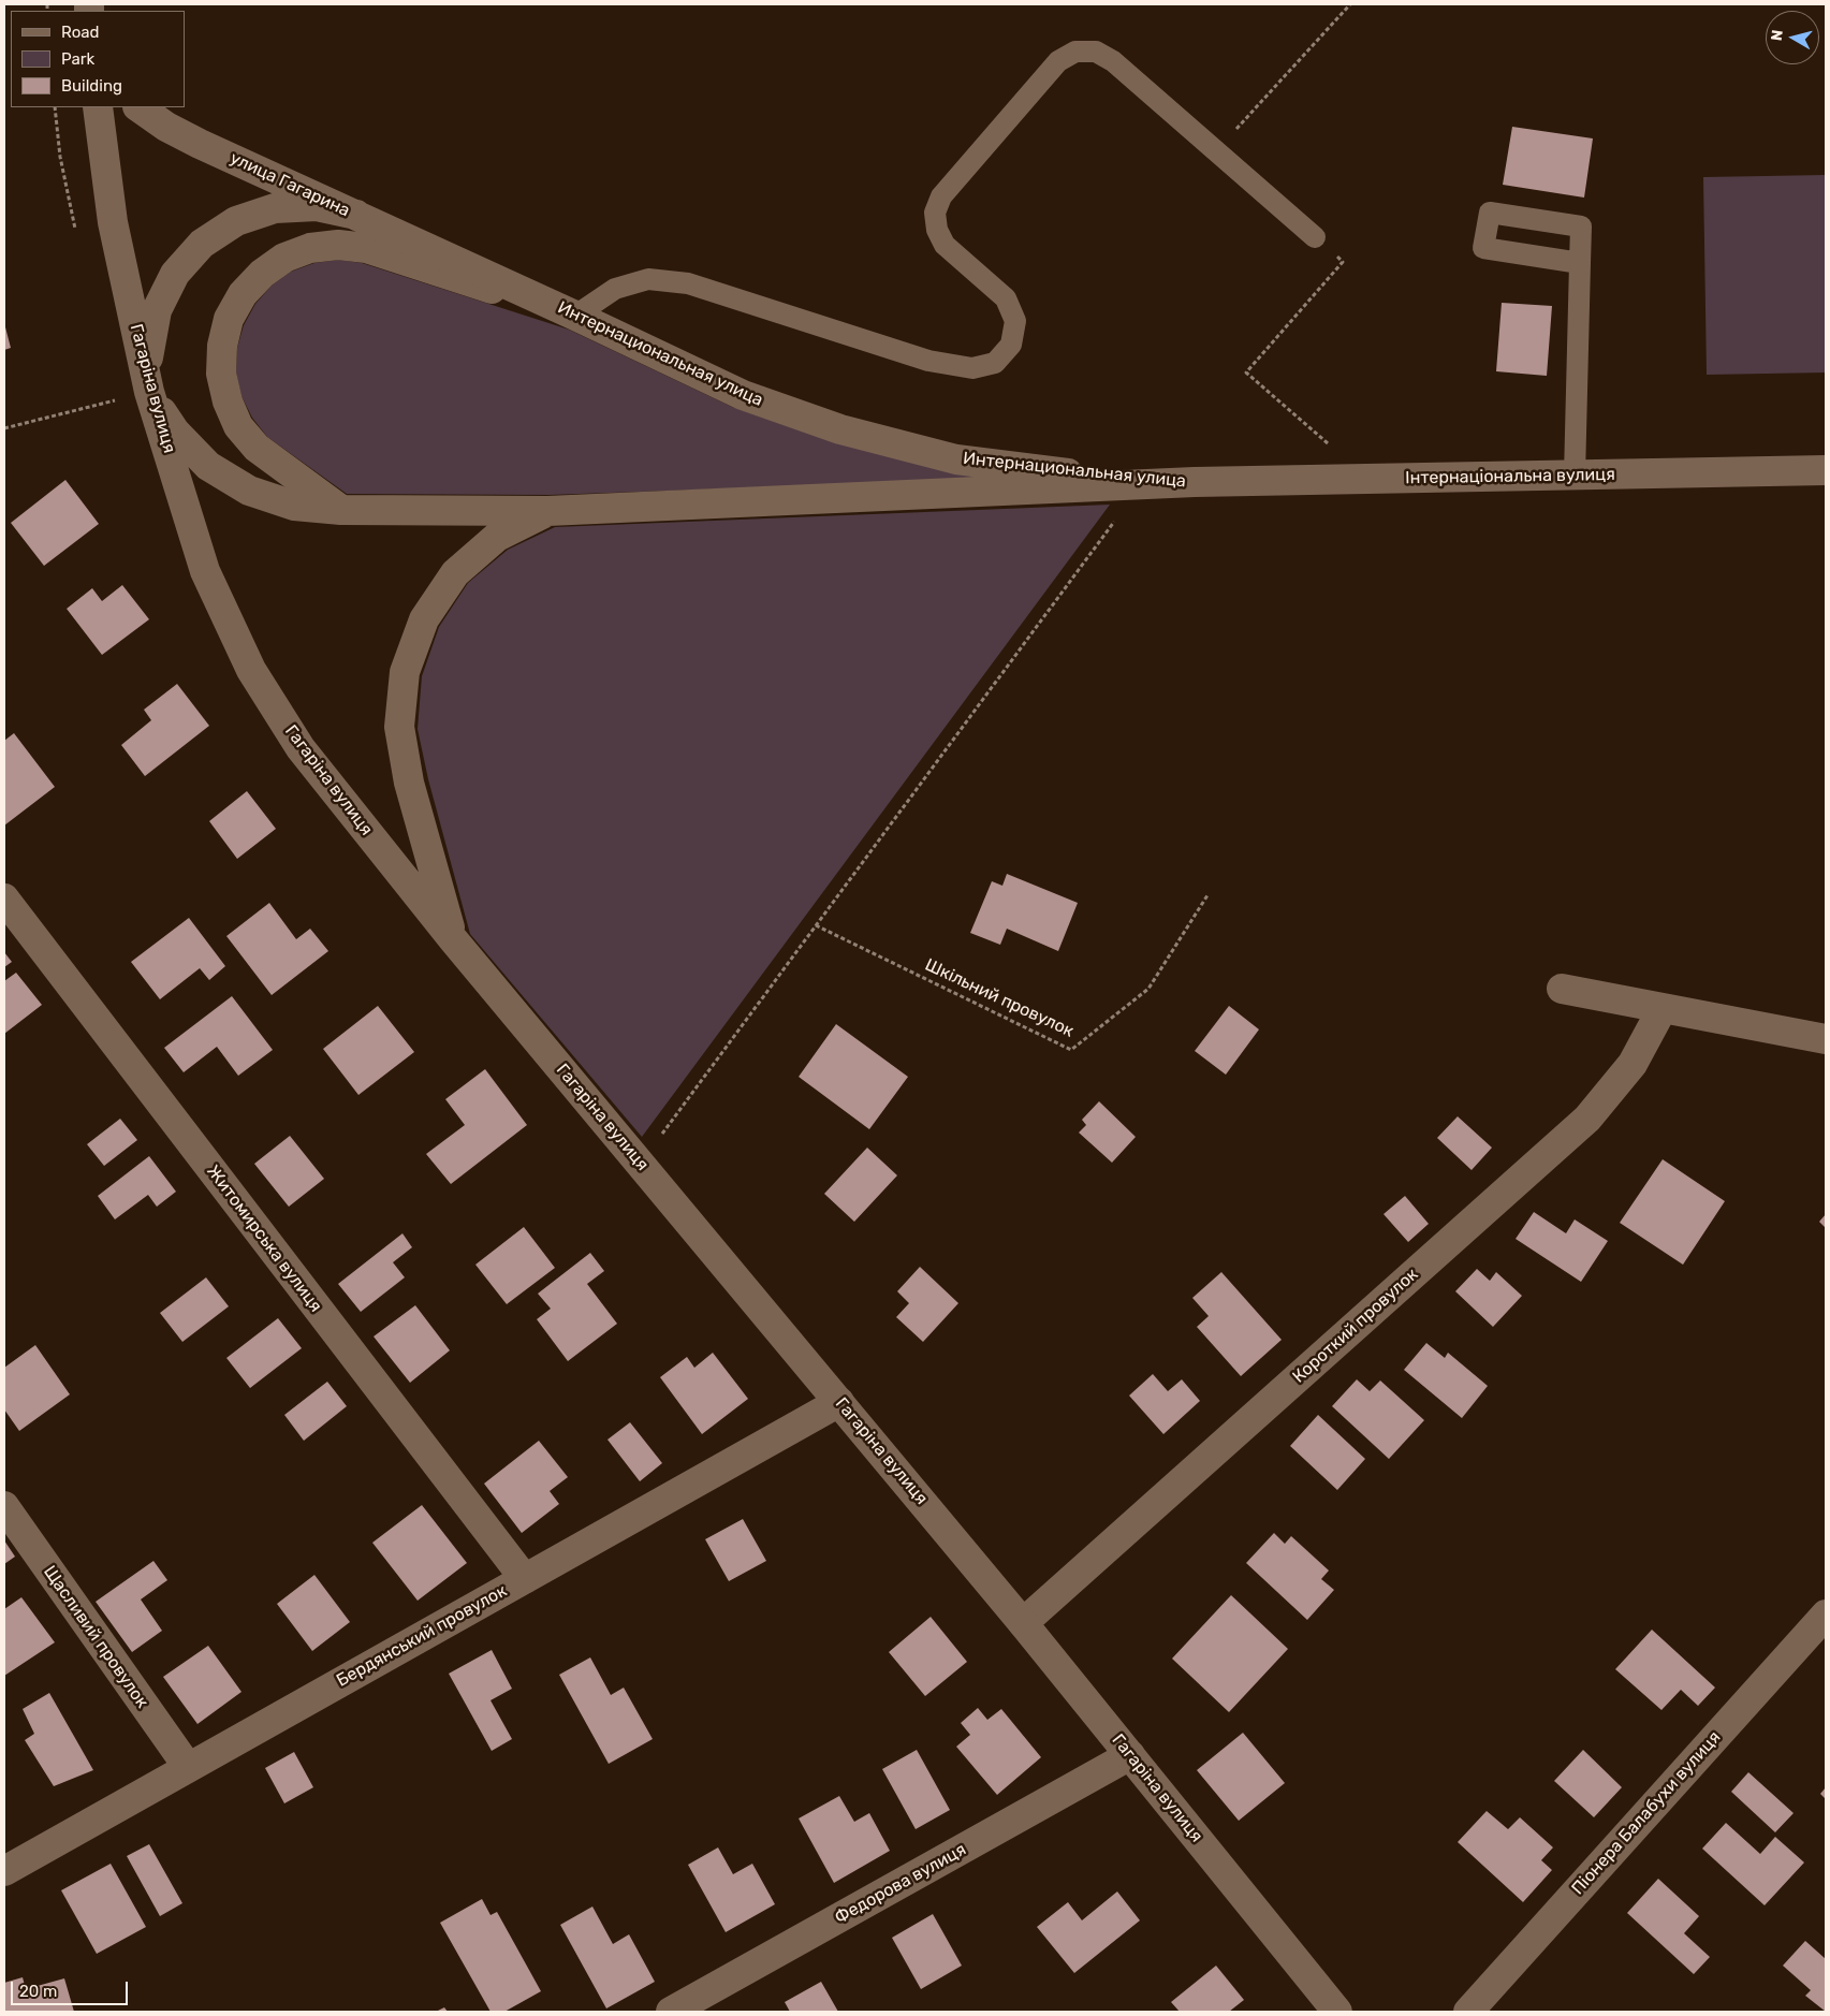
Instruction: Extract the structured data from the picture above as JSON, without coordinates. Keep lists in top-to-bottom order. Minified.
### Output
{"streets":{"street":["улица Гагарина","Интернациональная улица","Гагаріна вулиця","Інтернаціональна вулиця","Житомирська вулиця","Короткий провулок","Бердянський провулок","Щасливий провулок","Піонера Балабухи вулиця","Федорова вулиця"],"path":["Шкільний провулок"]},"crossings":[["улица Гагарина","Интернациональная улица"],["улица Гагарина","Гагаріна вулиця"],["Интернациональная улица","Гагаріна вулиця"],["Интернациональная улица","Інтернаціональна вулиця"],["Гагаріна вулиця","Короткий провулок"],["Гагаріна вулиця","Бердянський провулок"],["Гагаріна вулиця","Федорова вулиця"],["Житомирська вулиця","Бердянський провулок"],["Бердянський провулок","Щасливий провулок"]],"legend":["Road","Park","Building"],"scale_bar":"20 m","north":"left"}
